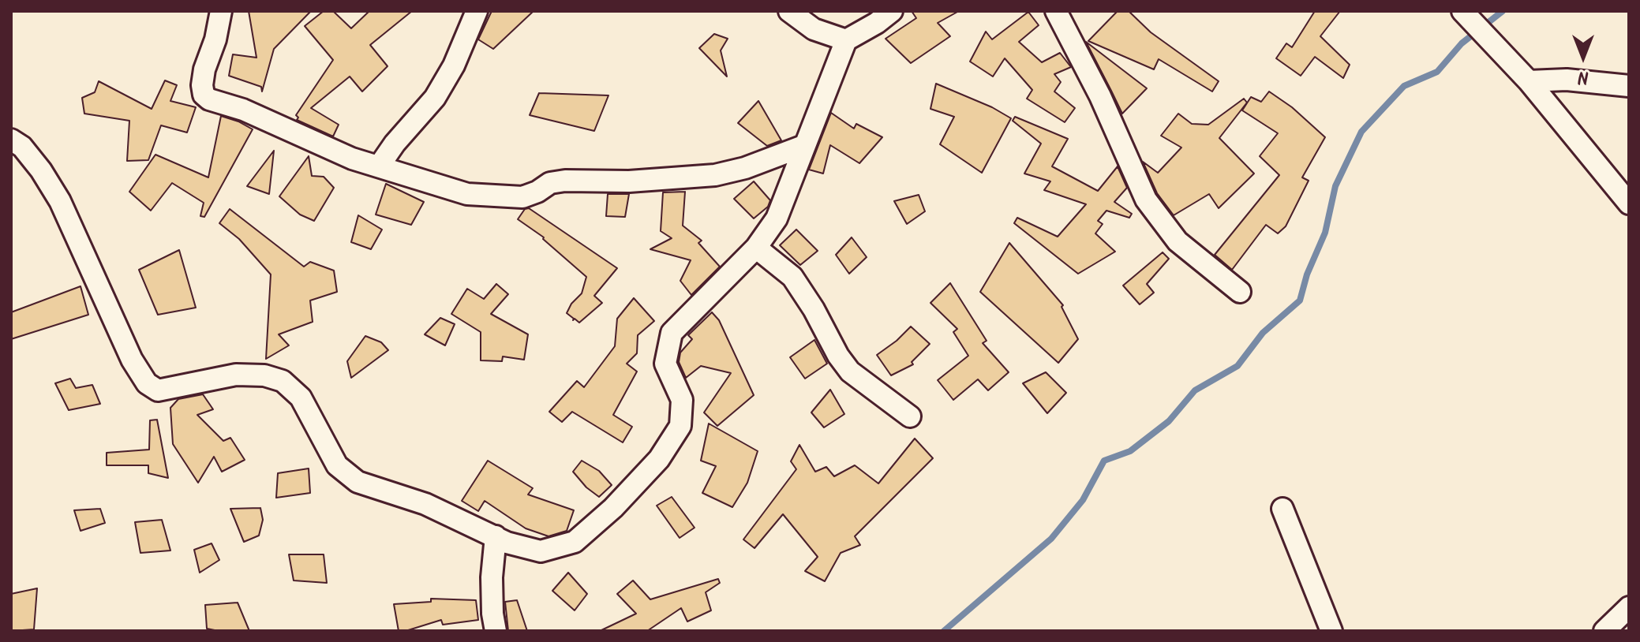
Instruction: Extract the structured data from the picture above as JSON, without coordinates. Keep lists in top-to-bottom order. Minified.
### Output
{"north":"bottom"}
